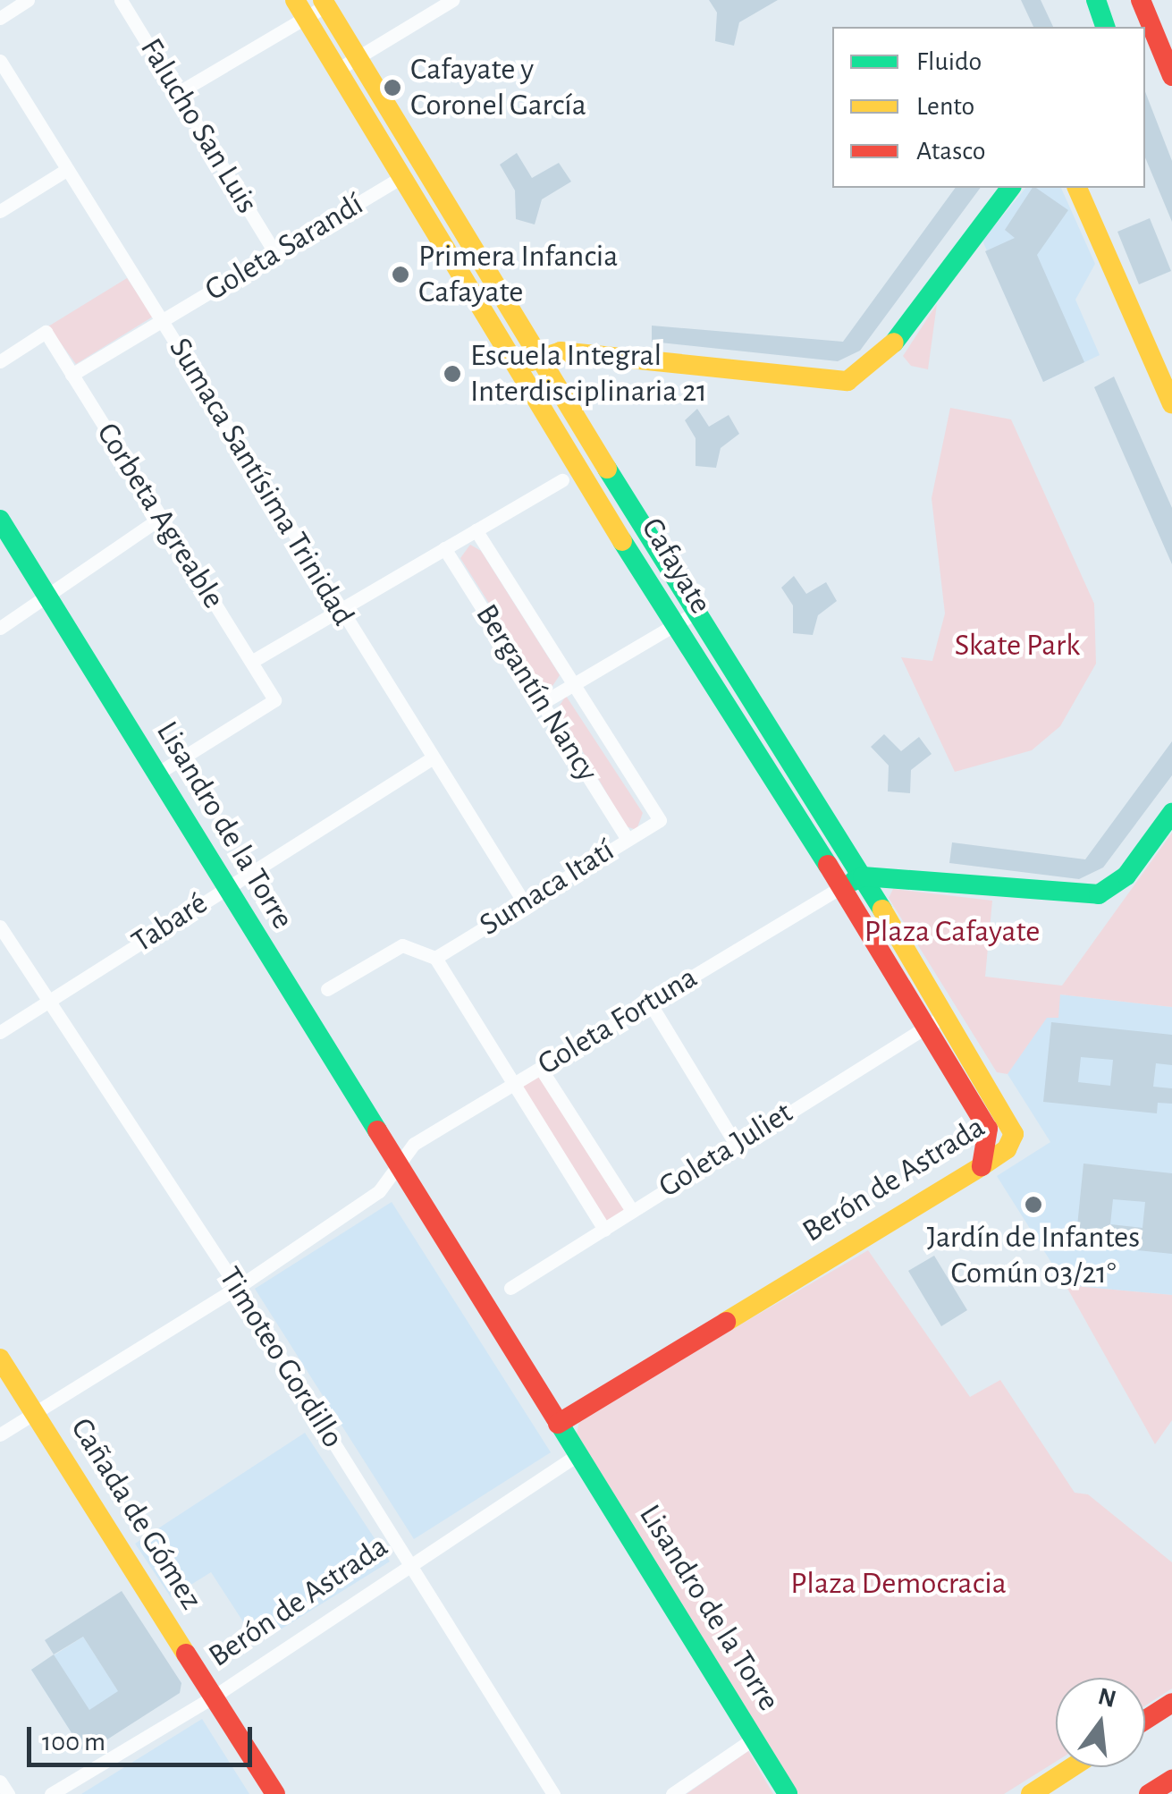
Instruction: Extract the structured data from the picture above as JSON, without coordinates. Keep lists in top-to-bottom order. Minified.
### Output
{"streets":{"street":["Falucho San Luis","Goleta Sarandí","Sumaca Santísima Trinidad","Corbeta Agreable","Cafayate","Bergantín Nancy","Lisandro de la Torre","Sumaca Itatí","Tabaré","Goleta Fortuna","Goleta Juliet","Berón de Astrada","Timoteo Gordillo","Cañada de Gómez"]},"crossings":[["Falucho San Luis","Goleta Sarandí"],["Goleta Sarandí","Sumaca Santísima Trinidad"],["Goleta Sarandí","Corbeta Agreable"],["Goleta Sarandí","Cafayate"],["Sumaca Santísima Trinidad","Sumaca Itatí"],["Sumaca Santísima Trinidad","Tabaré"],["Corbeta Agreable","Lisandro de la Torre"],["Cafayate","Goleta Fortuna"],["Cafayate","Goleta Juliet"],["Cafayate","Berón de Astrada"],["Bergantín Nancy","Sumaca Itatí"],["Lisandro de la Torre","Tabaré"],["Lisandro de la Torre","Goleta Fortuna"],["Lisandro de la Torre","Berón de Astrada"],["Tabaré","Timoteo Gordillo"],["Goleta Fortuna","Timoteo Gordillo"],["Goleta Fortuna","Cañada de Gómez"],["Berón de Astrada","Timoteo Gordillo"],["Berón de Astrada","Cañada de Gómez"]],"parks":["Skate Park","Plaza Cafayate","Plaza Democracia"],"places":["Cafayate y Coronel García","Primera Infancia Cafayate","Escuela Integral Interdisciplinaria 21","Jardín de Infantes Común 03/21°"],"legend":["Fluido","Lento","Atasco"],"scale_bar":"100 m","north":"top"}
